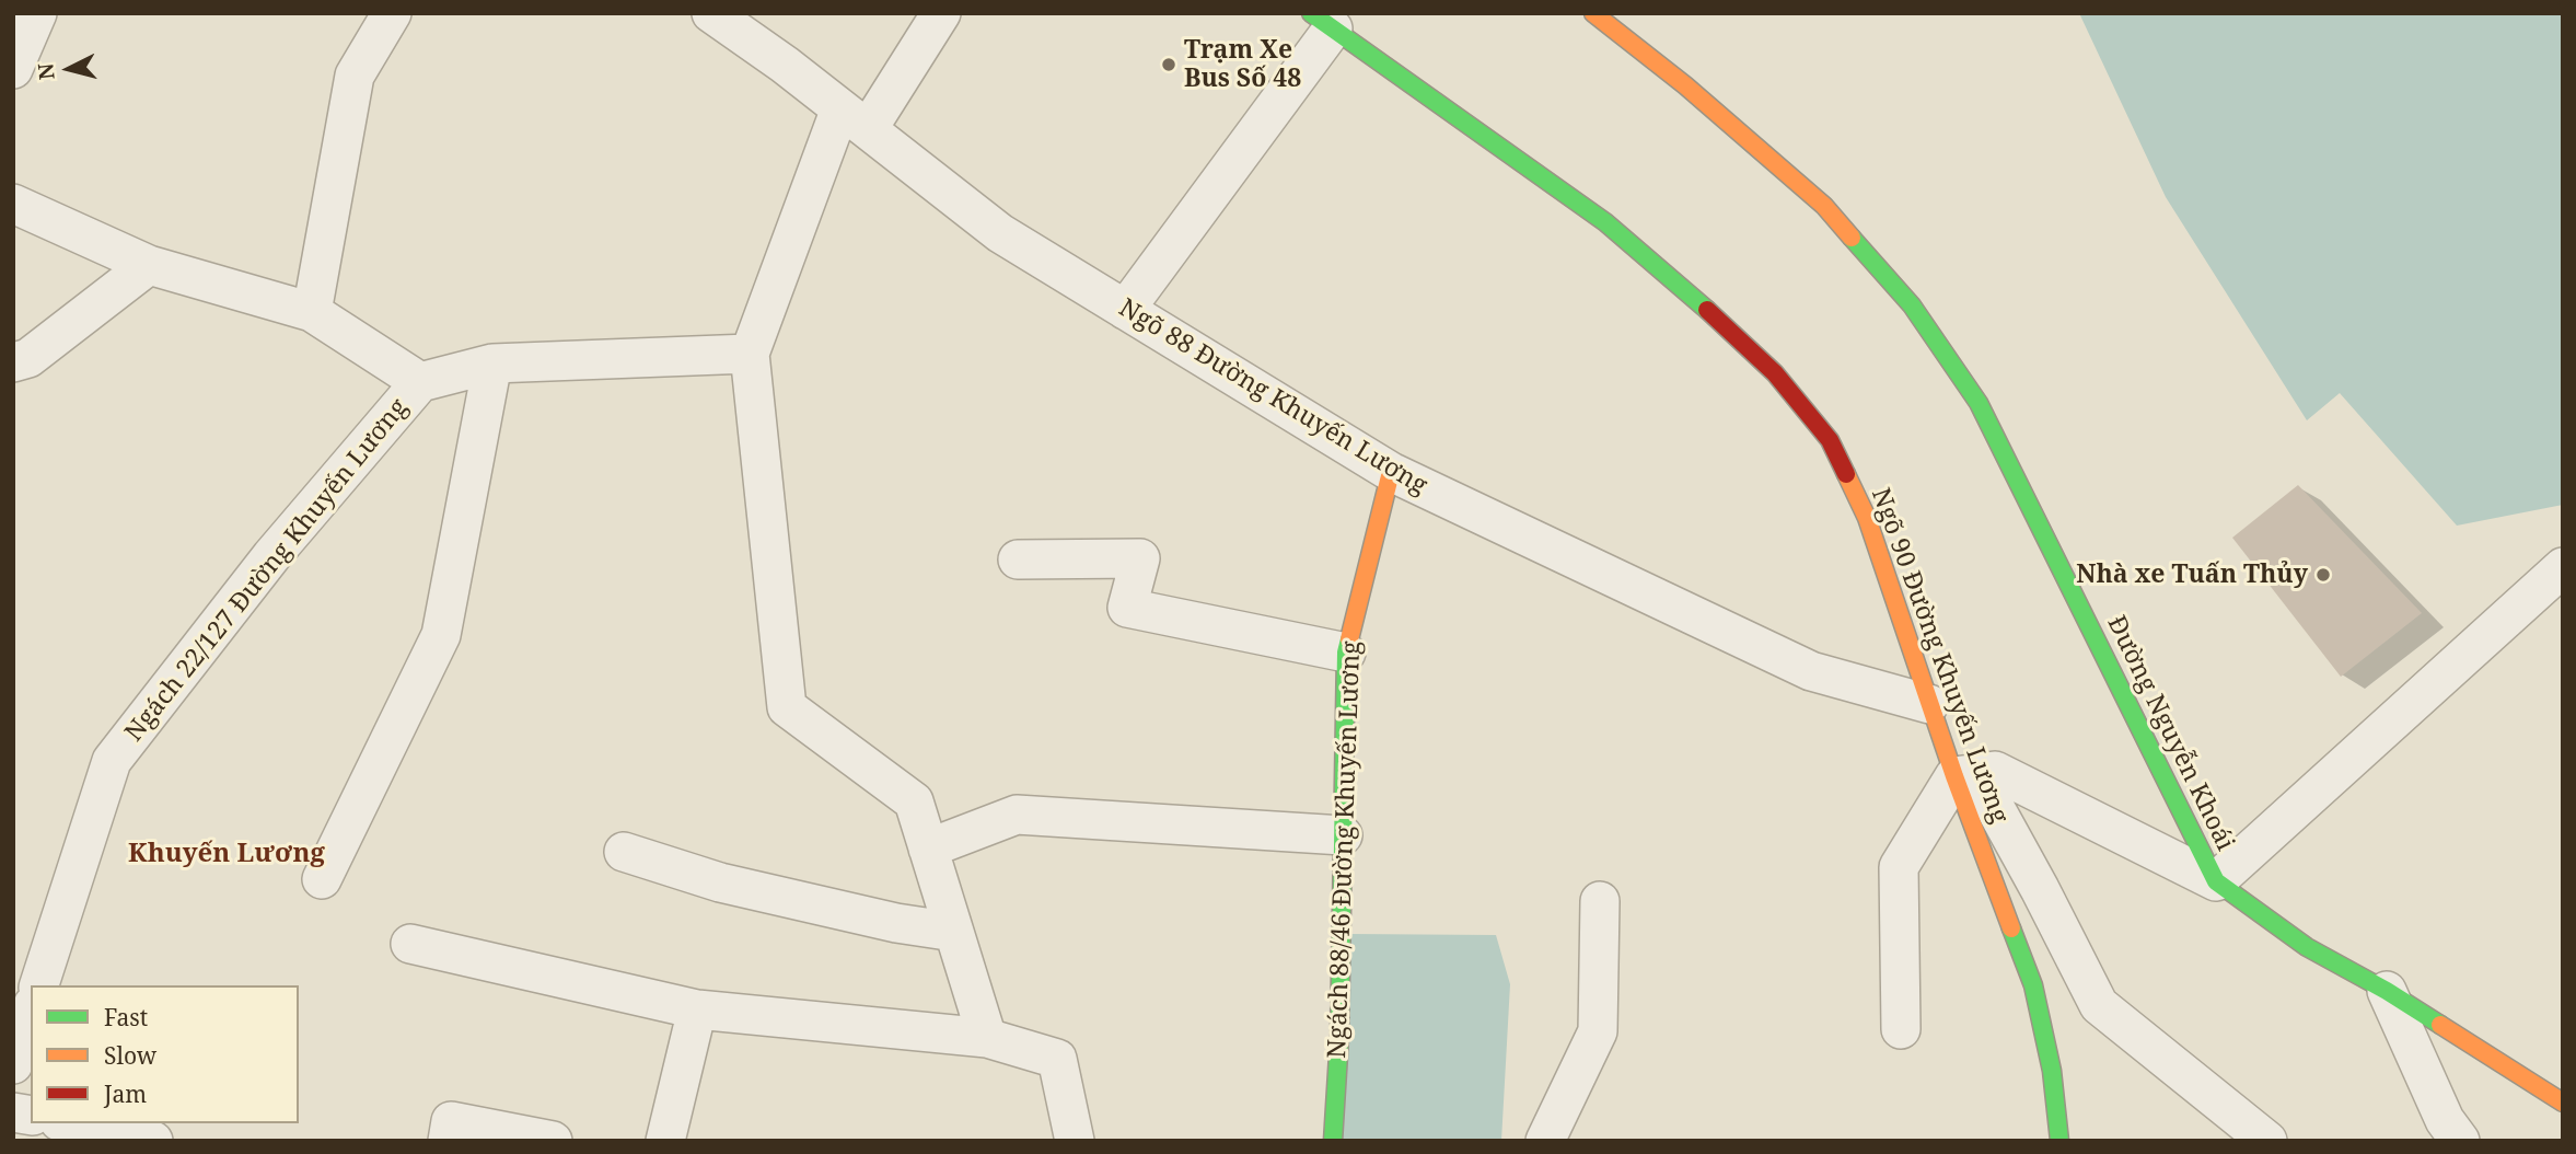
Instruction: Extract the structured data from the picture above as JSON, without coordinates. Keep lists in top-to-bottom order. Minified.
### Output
{"streets":{"street":["Ngõ 88 Đường Khuyến Lương","Ngách 22/127 Đường Khuyến Lương","Ngõ 90 Đường Khuyến Lương","Đường Nguyễn Khoái","Ngách 88/46 Đường Khuyến Lương"]},"crossings":[["Ngõ 88 Đường Khuyến Lương","Ngõ 90 Đường Khuyến Lương"],["Ngõ 88 Đường Khuyến Lương","Ngách 88/46 Đường Khuyến Lương"]],"districts":["Khuyến Lương"],"places":["Trạm Xe Bus Số 48","Nhà xe Tuấn Thủy"],"legend":["Fast","Slow","Jam"],"north":"left"}
